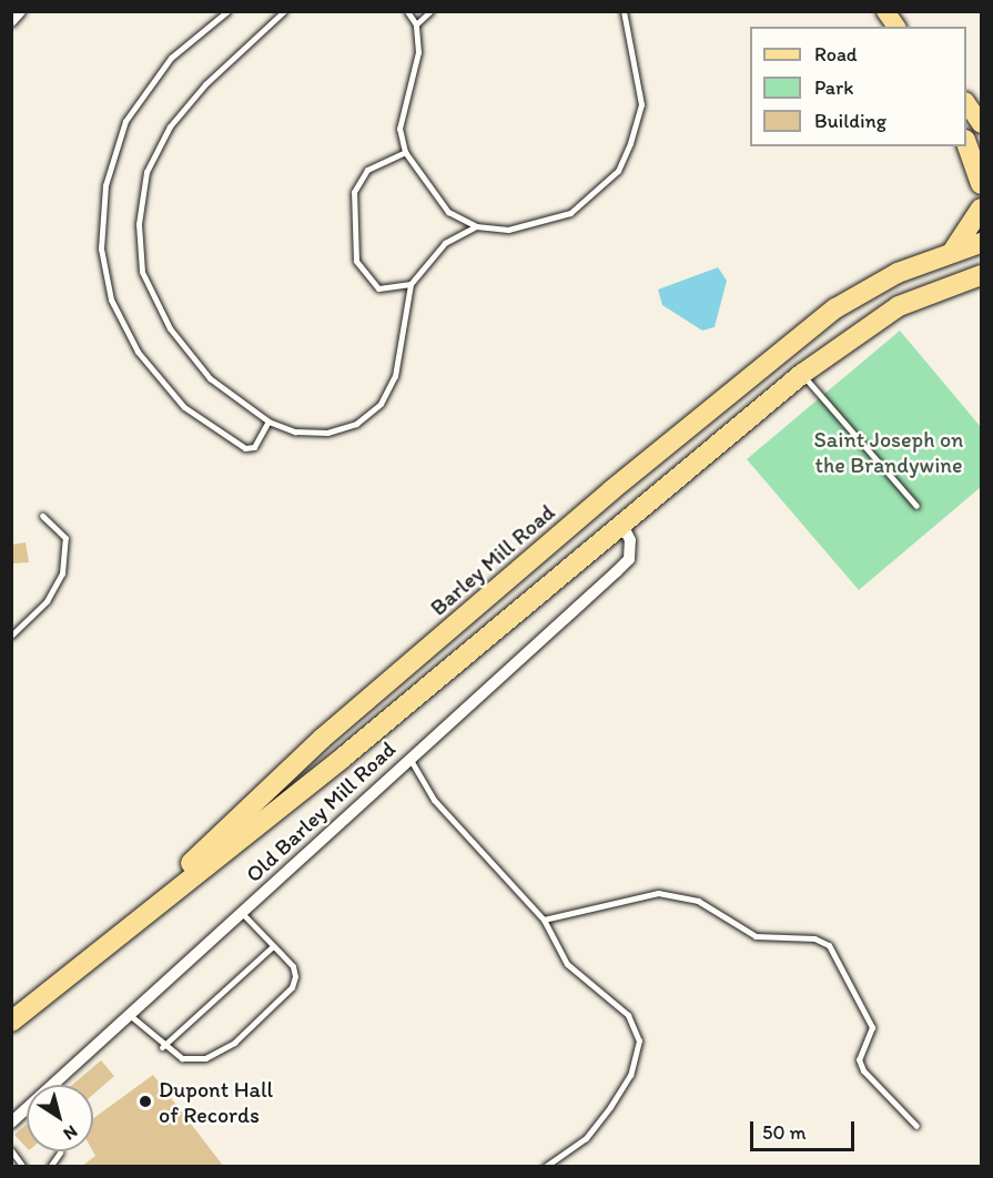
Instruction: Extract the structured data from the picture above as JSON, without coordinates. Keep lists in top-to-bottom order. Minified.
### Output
{"streets":{"highway":["Barley Mill Road"],"street":["Old Barley Mill Road"]},"crossings":[["Barley Mill Road","Old Barley Mill Road"]],"parks":["Saint Joseph on the Brandywine"],"places":["Dupont Hall of Records"],"legend":["Road","Park","Building"],"scale_bar":"50 m","north":"bottom right"}
